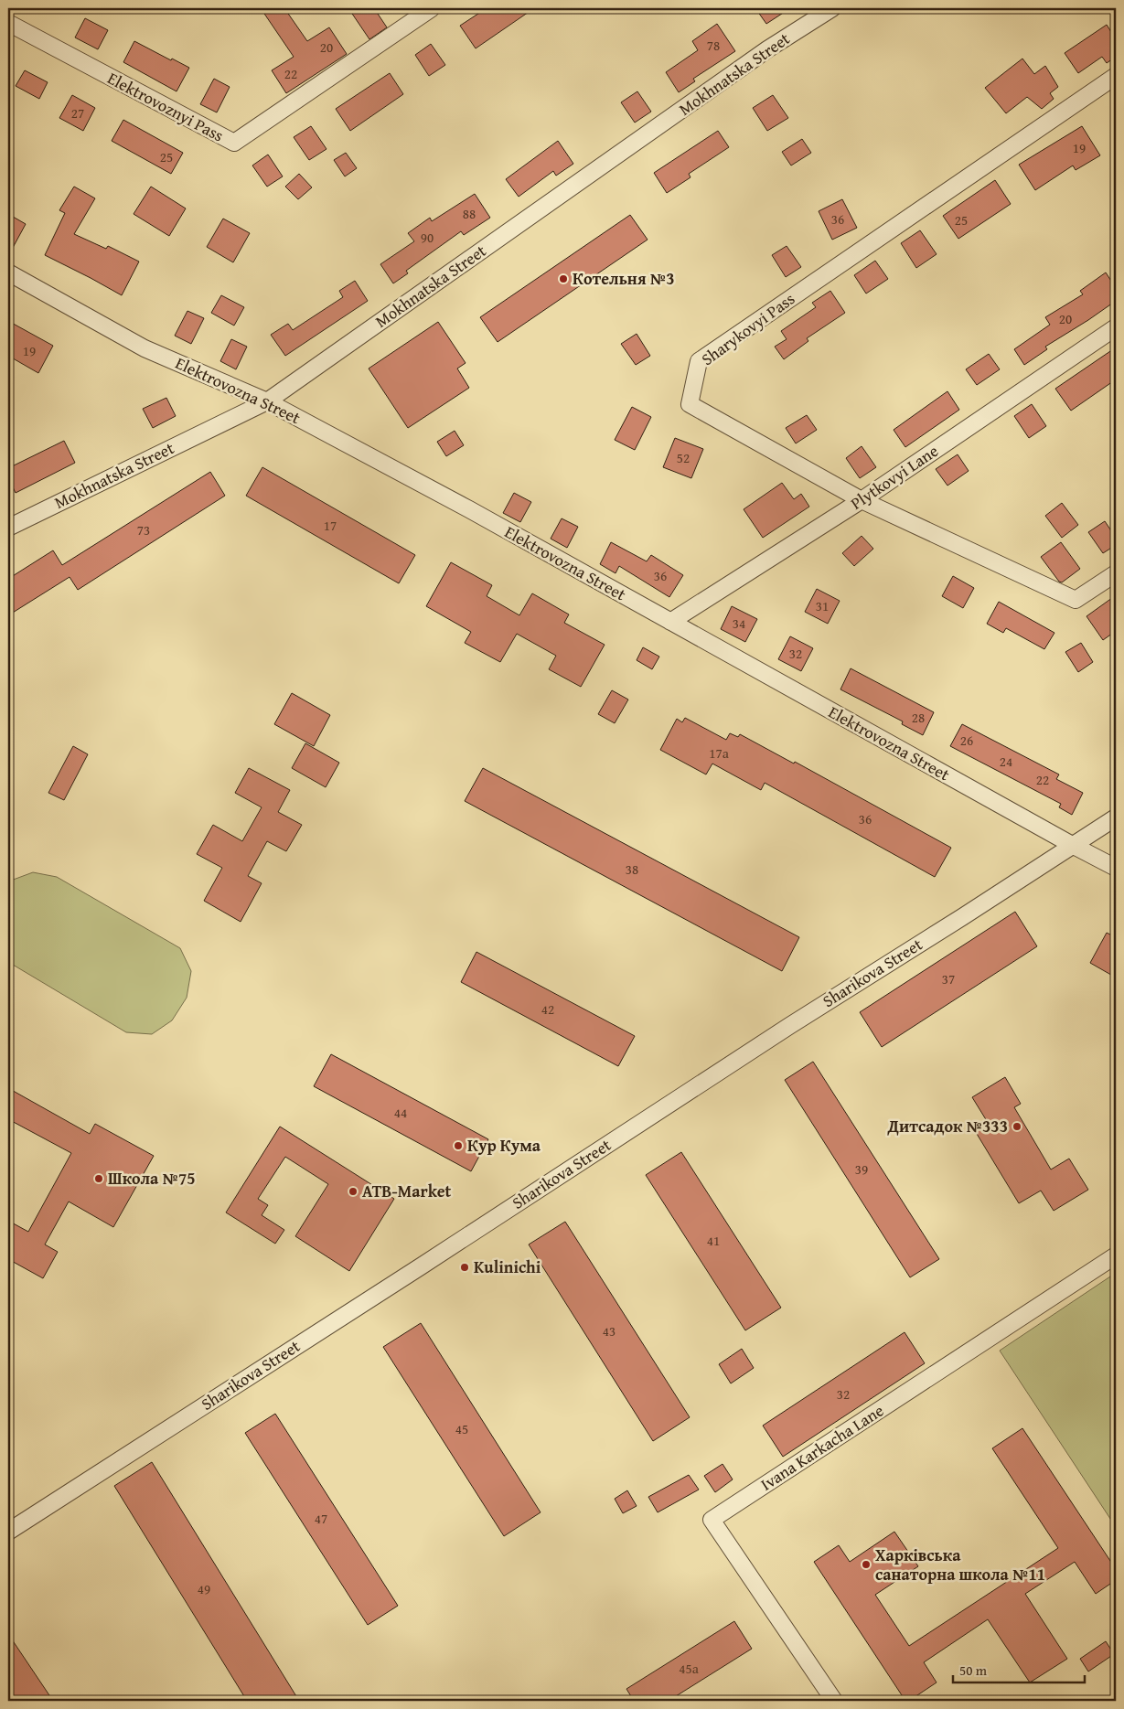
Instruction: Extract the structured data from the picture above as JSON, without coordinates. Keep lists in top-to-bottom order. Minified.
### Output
{"streets":{"street":["Mokhnatska Street","Elektrovoznyi Pass","Sharykovyi Pass","Elektrovozna Street","Plytkovyi Lane","Sharikova Street","Ivana Karkacha Lane"]},"crossings":[["Mokhnatska Street","Elektrovozna Street"],["Sharykovyi Pass","Plytkovyi Lane"],["Elektrovozna Street","Plytkovyi Lane"],["Elektrovozna Street","Sharikova Street"]],"places":["Котельня №3","Дитсадок №333","Кур Кума","Школа №75","ATB-Market","Kulinichi","Харківська санаторна школа №11"],"house_numbers":["78","20","22","27","19","25","88","36","25","90","20","19","52","17","73","36","31","34","32","28","26","17а","24","22","36","38","37","42","44","39","41","43","32","45","47","49","45а"],"scale_bar":"50 m"}
